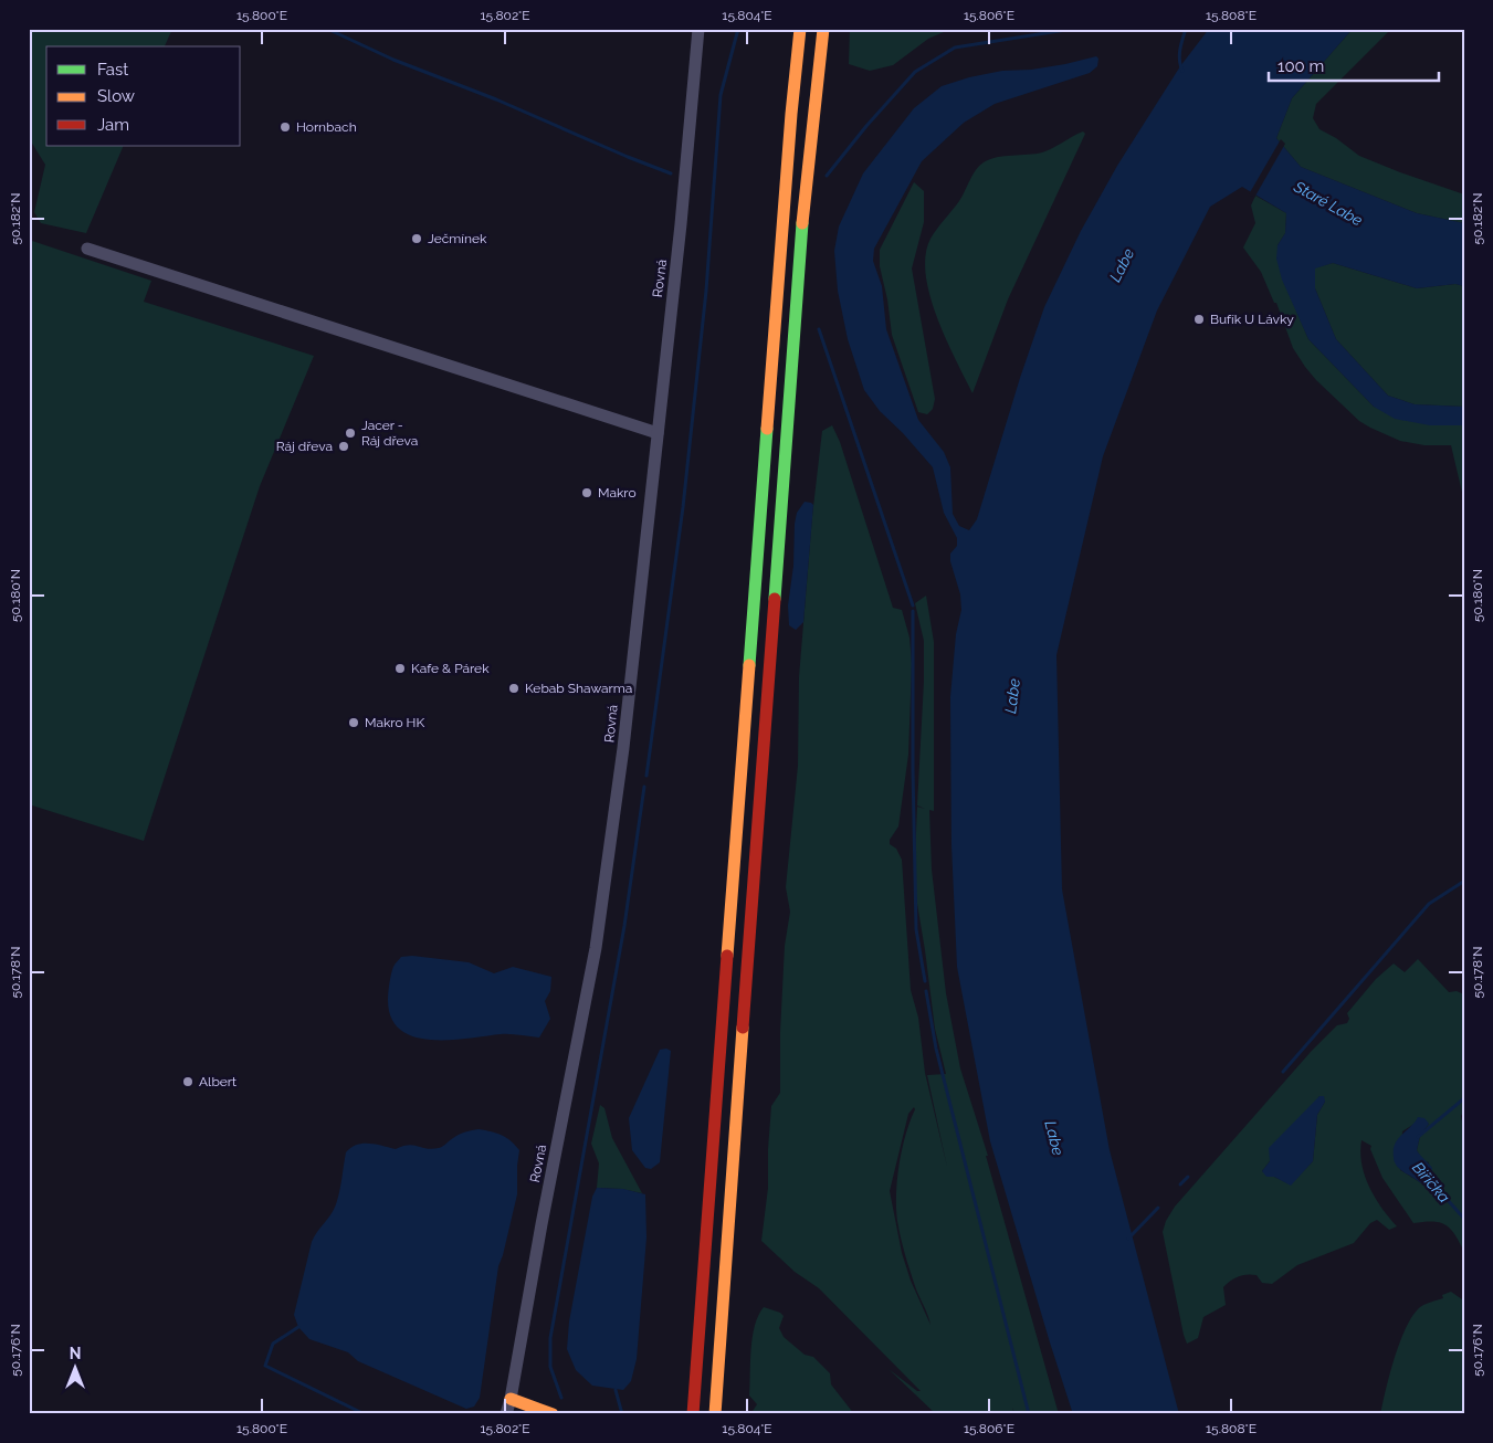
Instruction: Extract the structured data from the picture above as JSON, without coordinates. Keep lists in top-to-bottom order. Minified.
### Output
{"streets":{"street":["Rovná"]},"water":["Staré Labe","Labe","Biřička"],"places":["Hornbach","Ječmínek","Bufík U Lávky","Jacer - Ráj dřeva","Ráj dřeva","Makro","Kafe & Párek","Kebab Shawarma","Makro HK","Albert"],"legend":["Fast","Slow","Jam"],"scale_bar":"100 m","north":"top","coordinates":["15.800°E","15.802°E","15.804°E","15.806°E","15.808°E","50.182°N","50.180°N","50.178°N","50.176°N"]}
